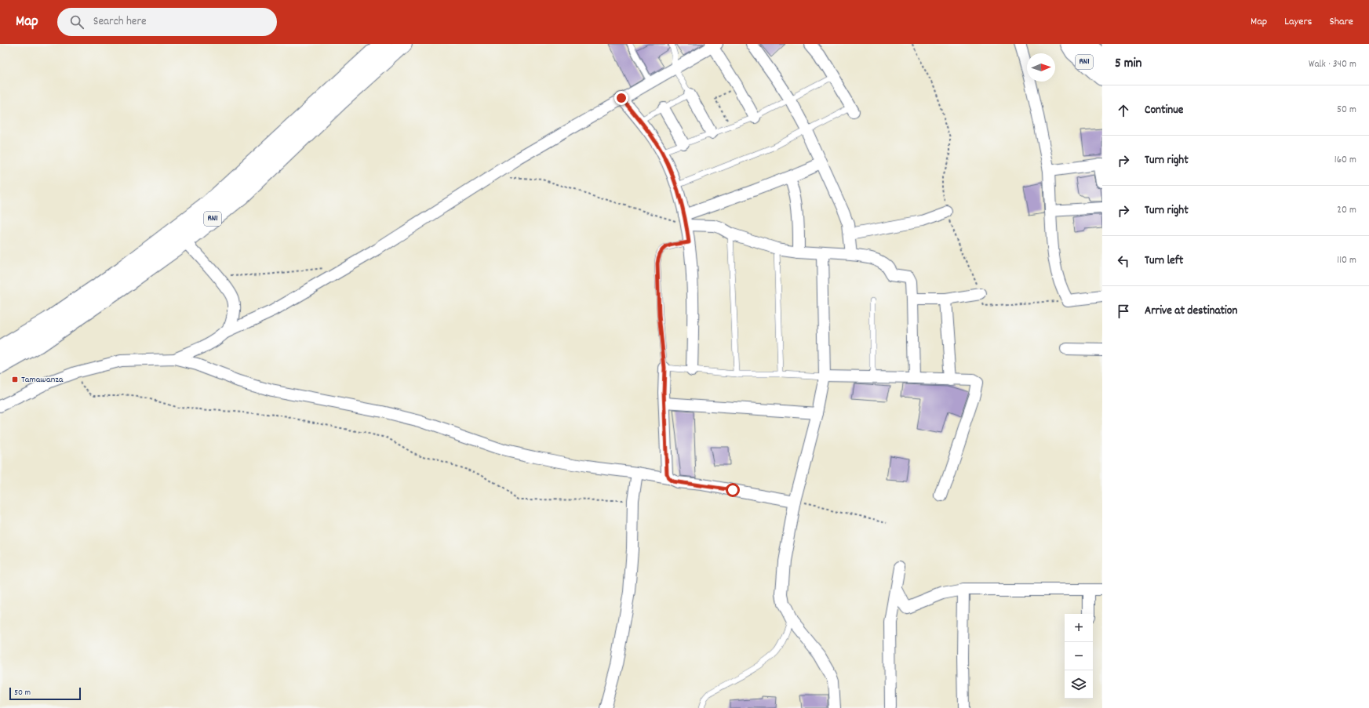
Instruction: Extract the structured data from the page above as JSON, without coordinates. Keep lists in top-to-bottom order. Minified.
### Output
{"streets":{"highway":["RN1"]},"places":{"transit":["Tamawanza"]},"scale_bar":"50 m","north":"right","page":{"header":"Map","search":"Search here","nav":["Map","Layers","Share"],"heading":["5 min","Walk · 340 m"],"list":[["Continue","50 m"],["Turn right","160 m"],["Turn right","20 m"],["Turn left","110 m"],"Arrive at destination"],"map_buttons":["+","−"],"scale":"50 m"}}
